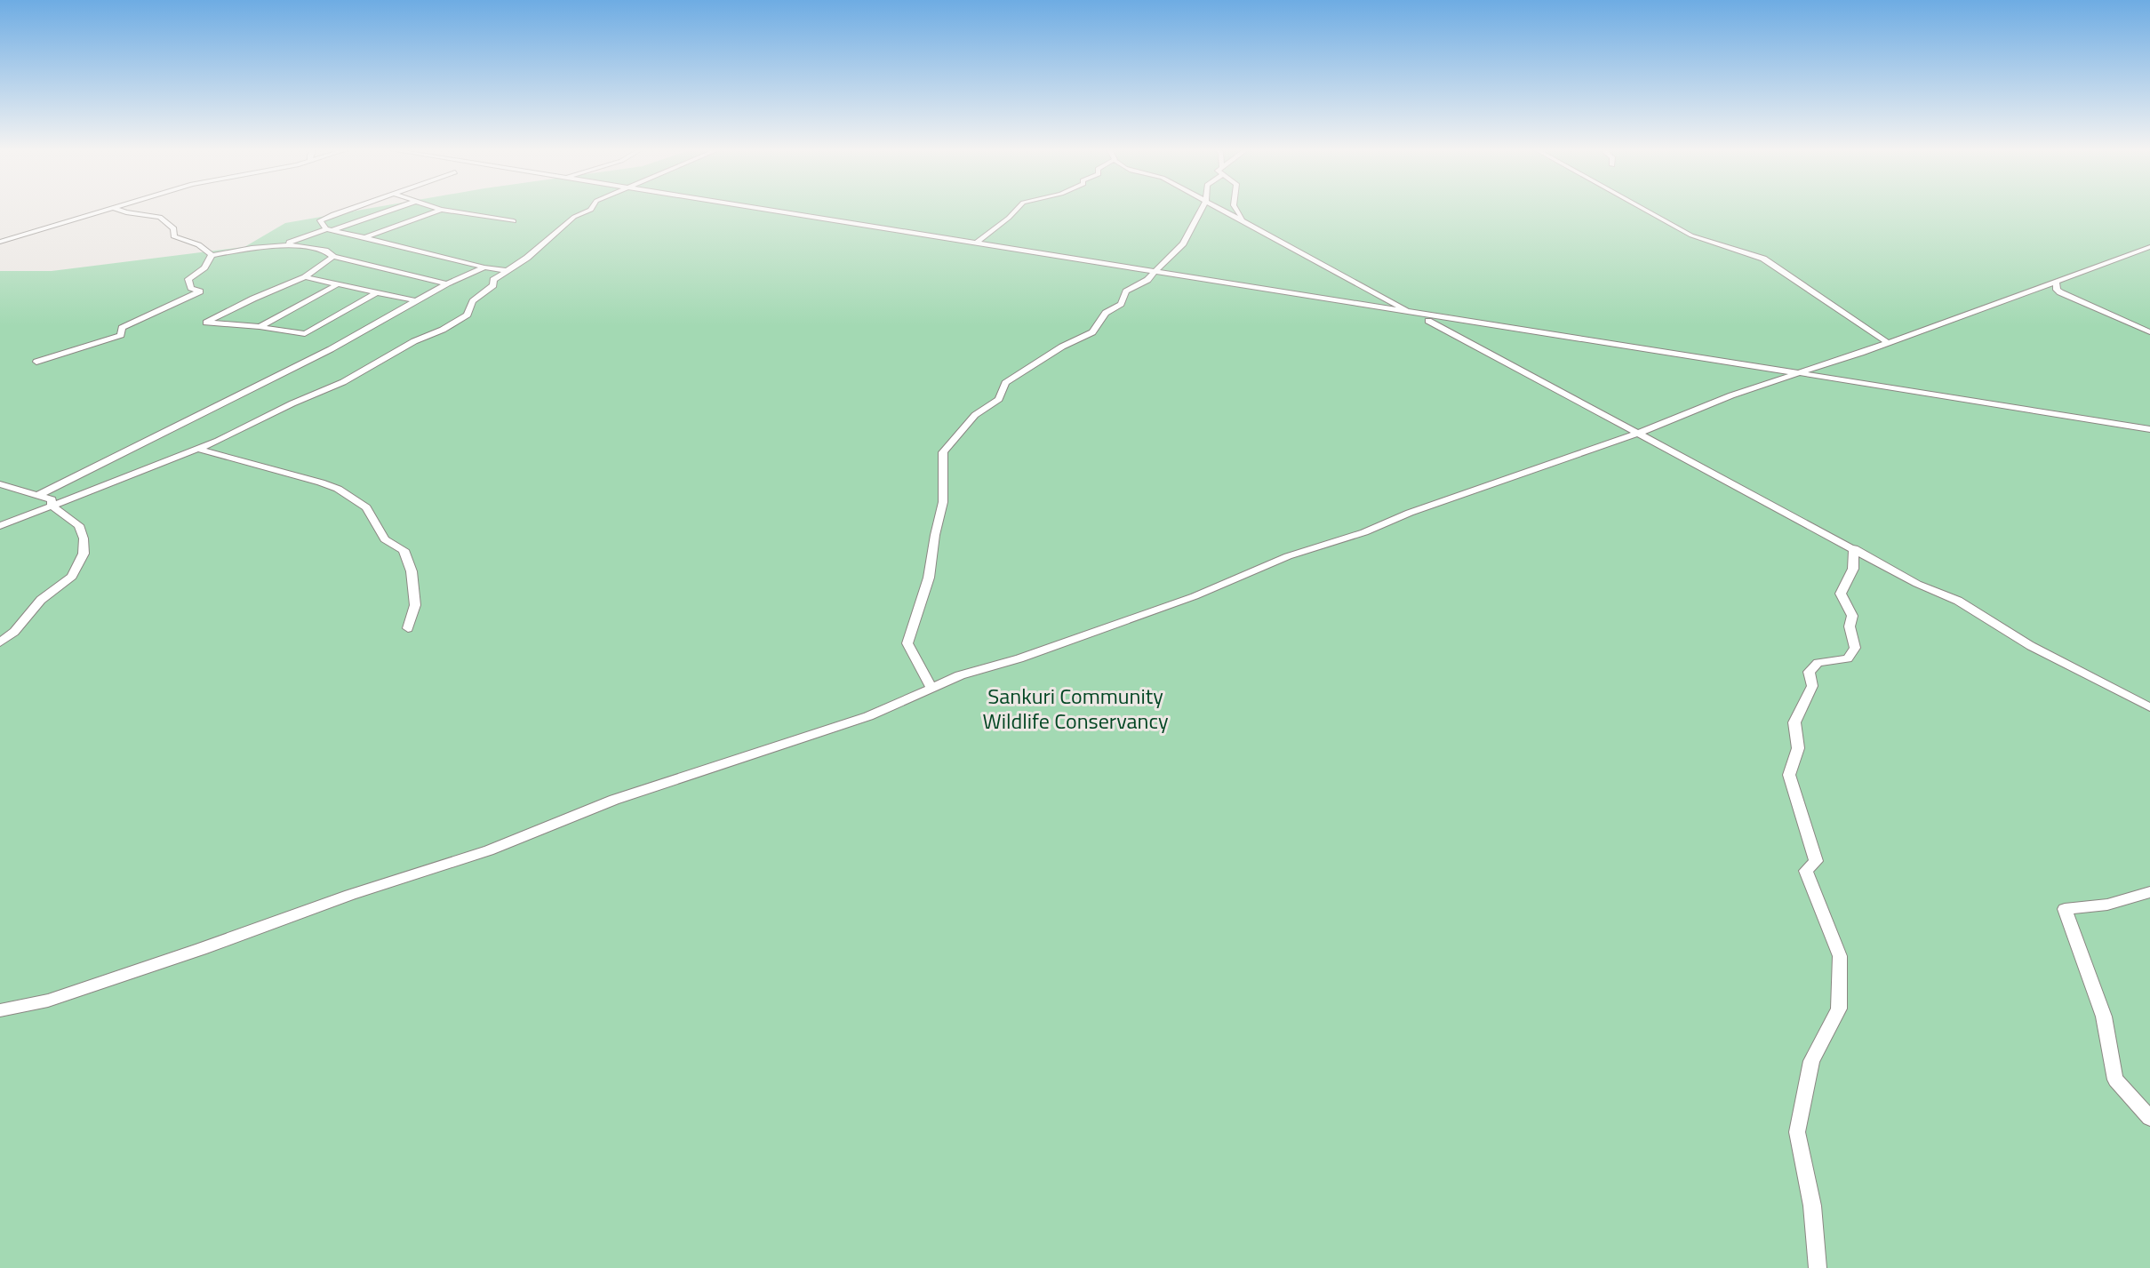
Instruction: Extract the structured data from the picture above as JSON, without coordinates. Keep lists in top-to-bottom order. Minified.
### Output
{"parks":["Sankuri Community Wildlife Conservancy"]}
